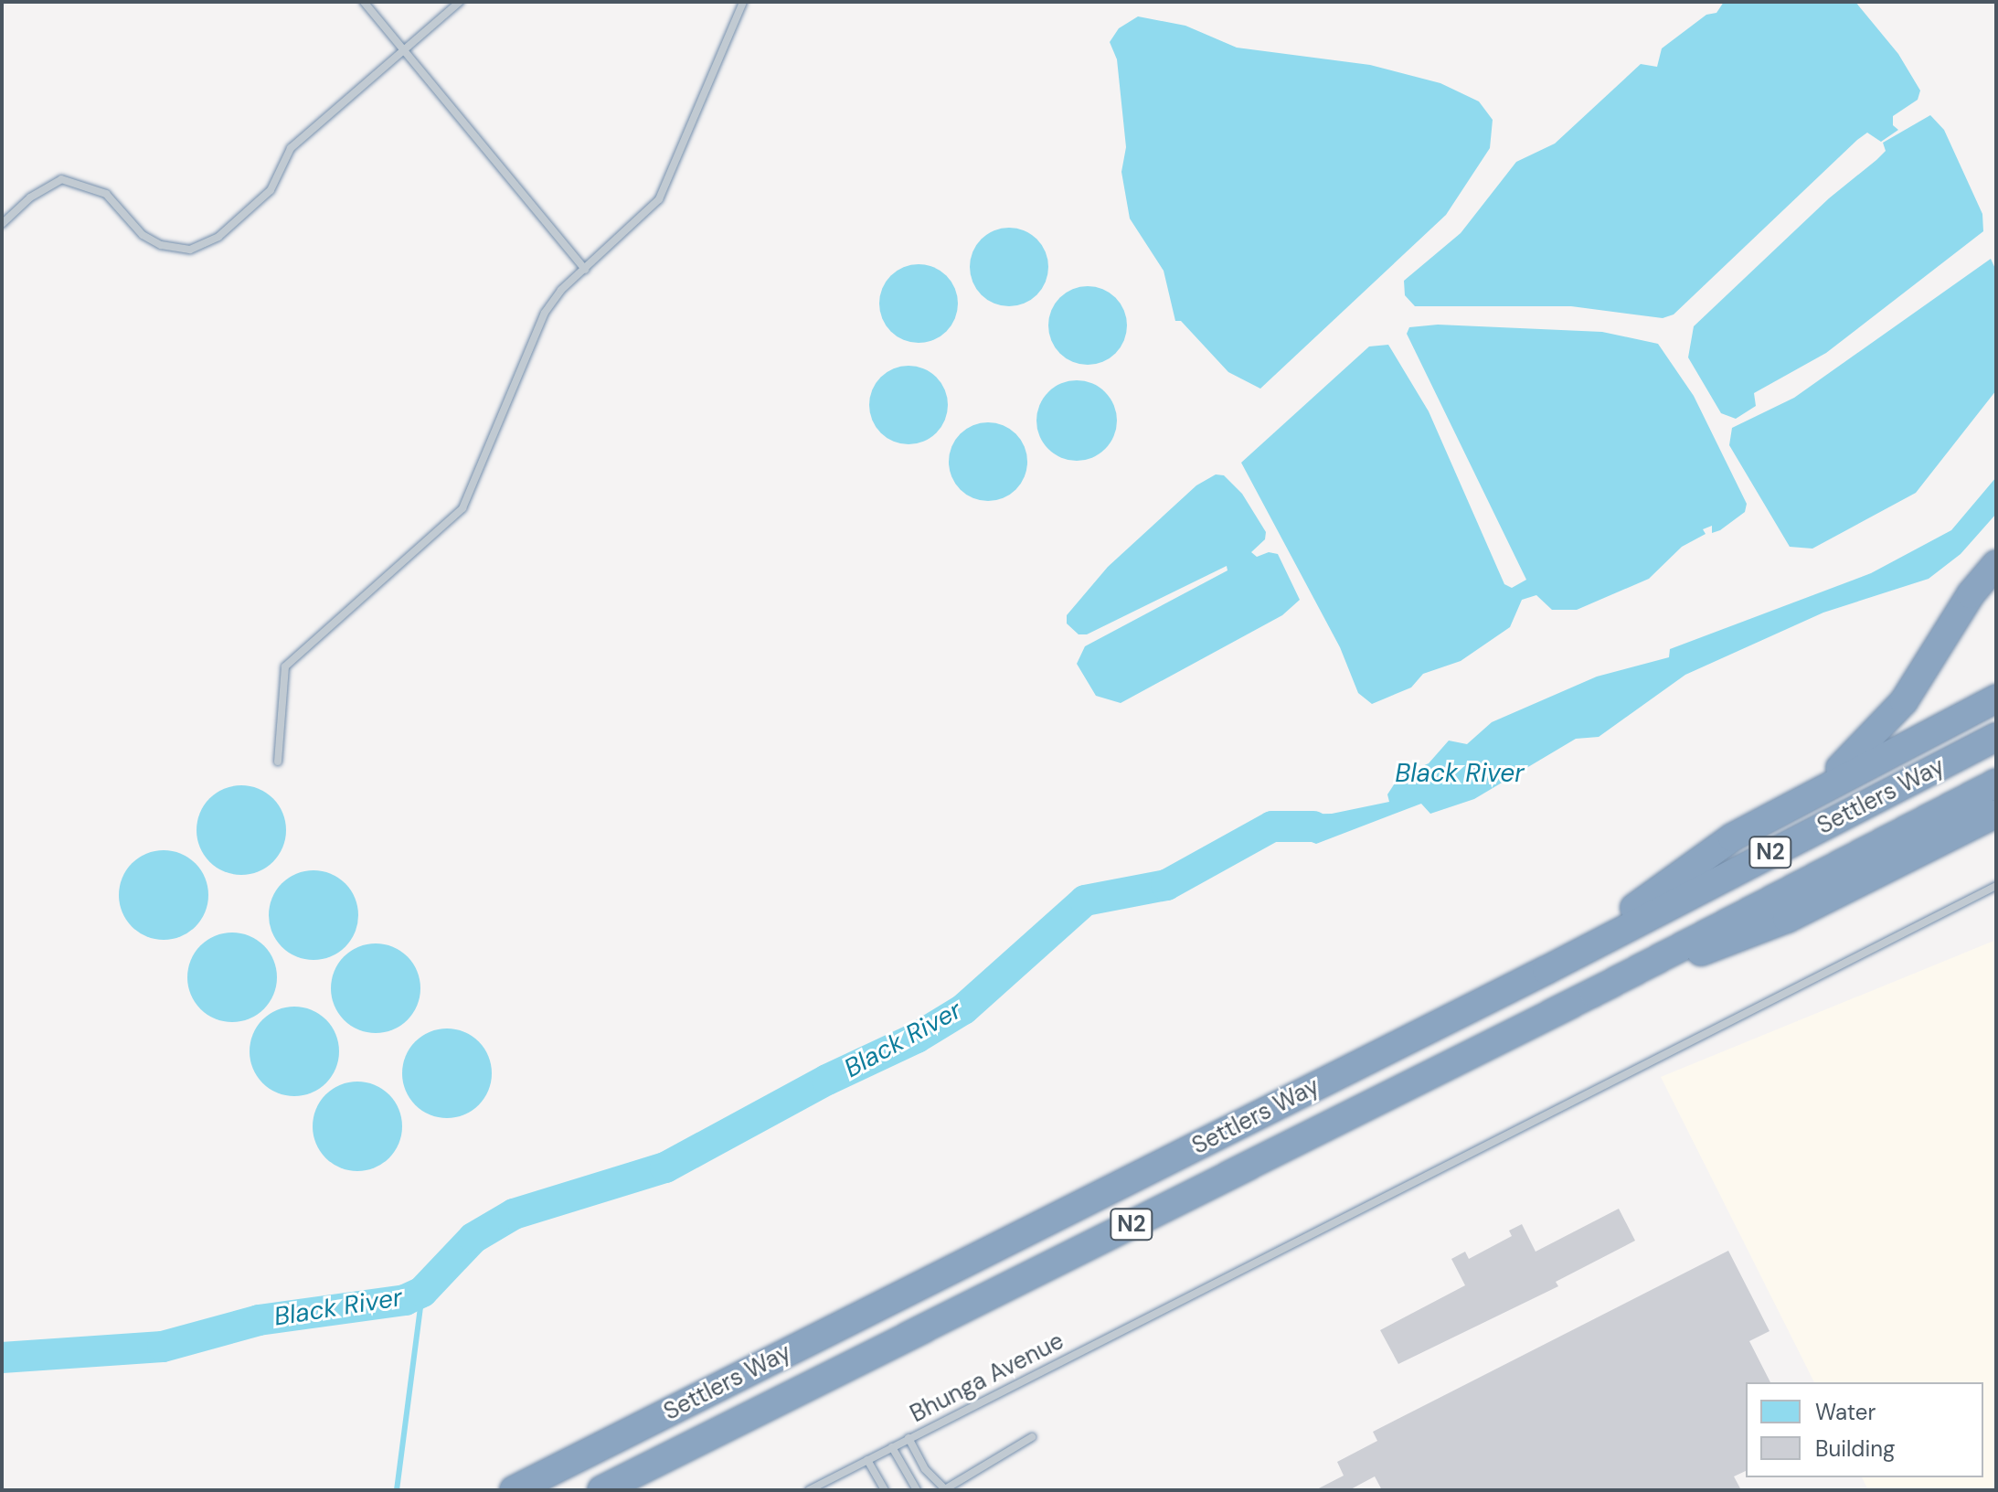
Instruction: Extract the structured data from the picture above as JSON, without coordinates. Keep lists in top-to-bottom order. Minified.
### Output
{"streets":{"highway":["Settlers Way","N2"],"lane":["Bhunga Avenue"]},"water":["Black River"],"legend":["Water","Building"]}
